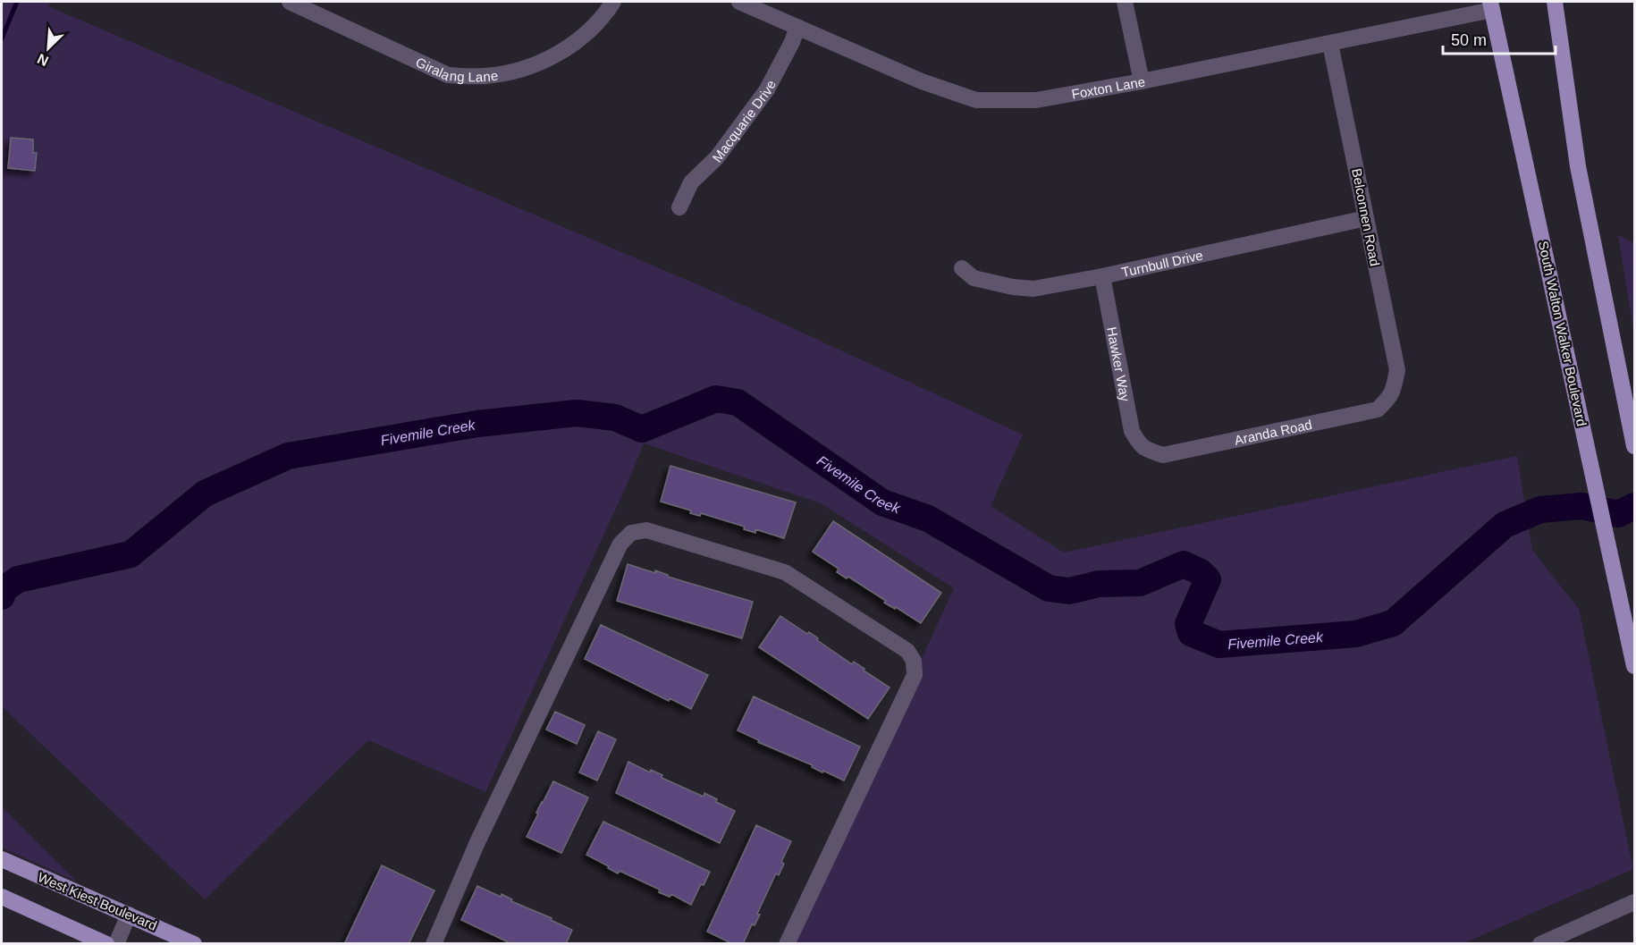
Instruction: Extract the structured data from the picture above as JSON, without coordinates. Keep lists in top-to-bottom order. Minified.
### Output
{"streets":{"main road":["South Walton Walker Boulevard","West Kiest Boulevard"],"street":["Giralang Lane","Foxton Lane","Macquarie Drive","Belconnen Road","Turnbull Drive","Hawker Way","Aranda Road"]},"crossings":[["Foxton Lane","Macquarie Drive"],["Foxton Lane","Belconnen Road"],["Foxton Lane","South Walton Walker Boulevard"],["Belconnen Road","Turnbull Drive"],["Belconnen Road","Aranda Road"],["Turnbull Drive","Hawker Way"],["Hawker Way","Aranda Road"]],"water":["Fivemile Creek"],"scale_bar":"50 m","north":"bottom left"}
